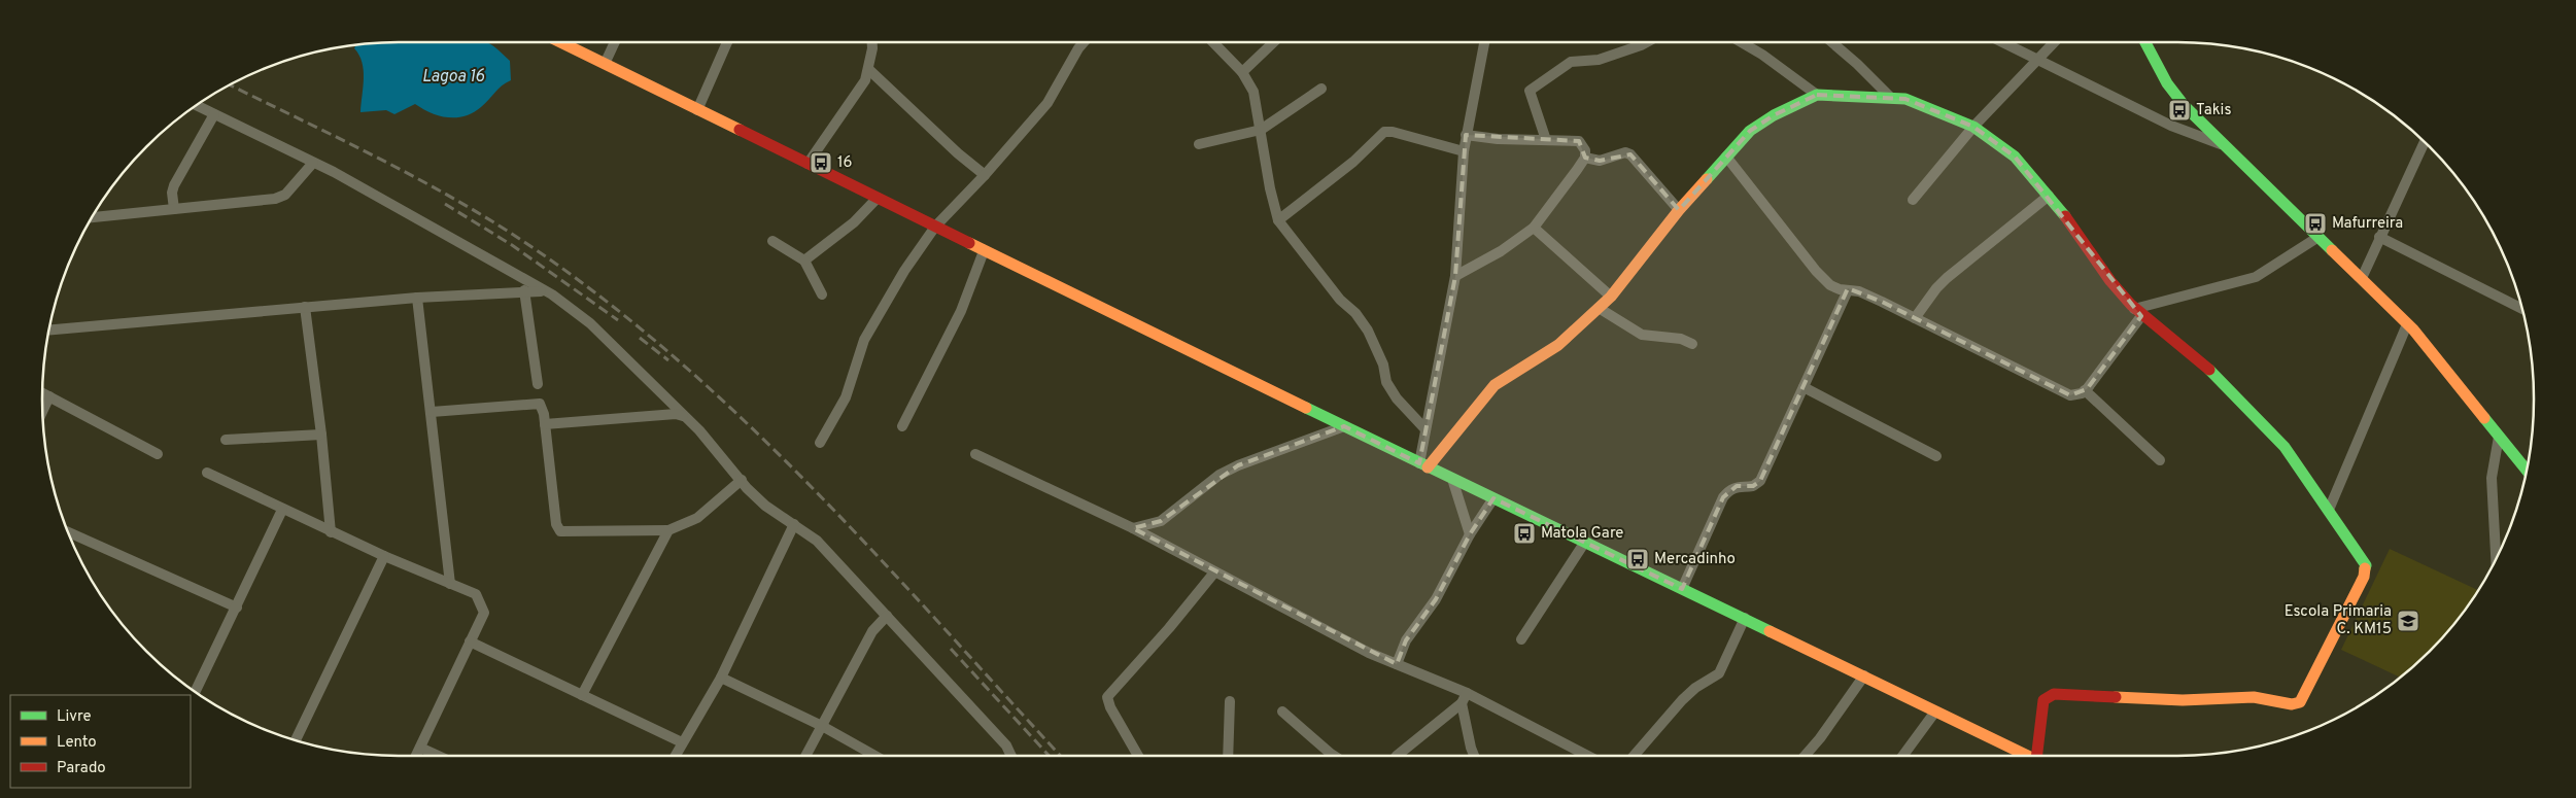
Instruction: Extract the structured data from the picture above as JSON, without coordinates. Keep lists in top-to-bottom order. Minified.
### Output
{"water":["Lagoa 16"],"places":{"bus stop":["Takis","16","Mafurreira","Matola Gare","Mercadinho"],"school or university":["Escola Primaria C. KM15"]},"legend":["Livre","Lento","Parado"]}
